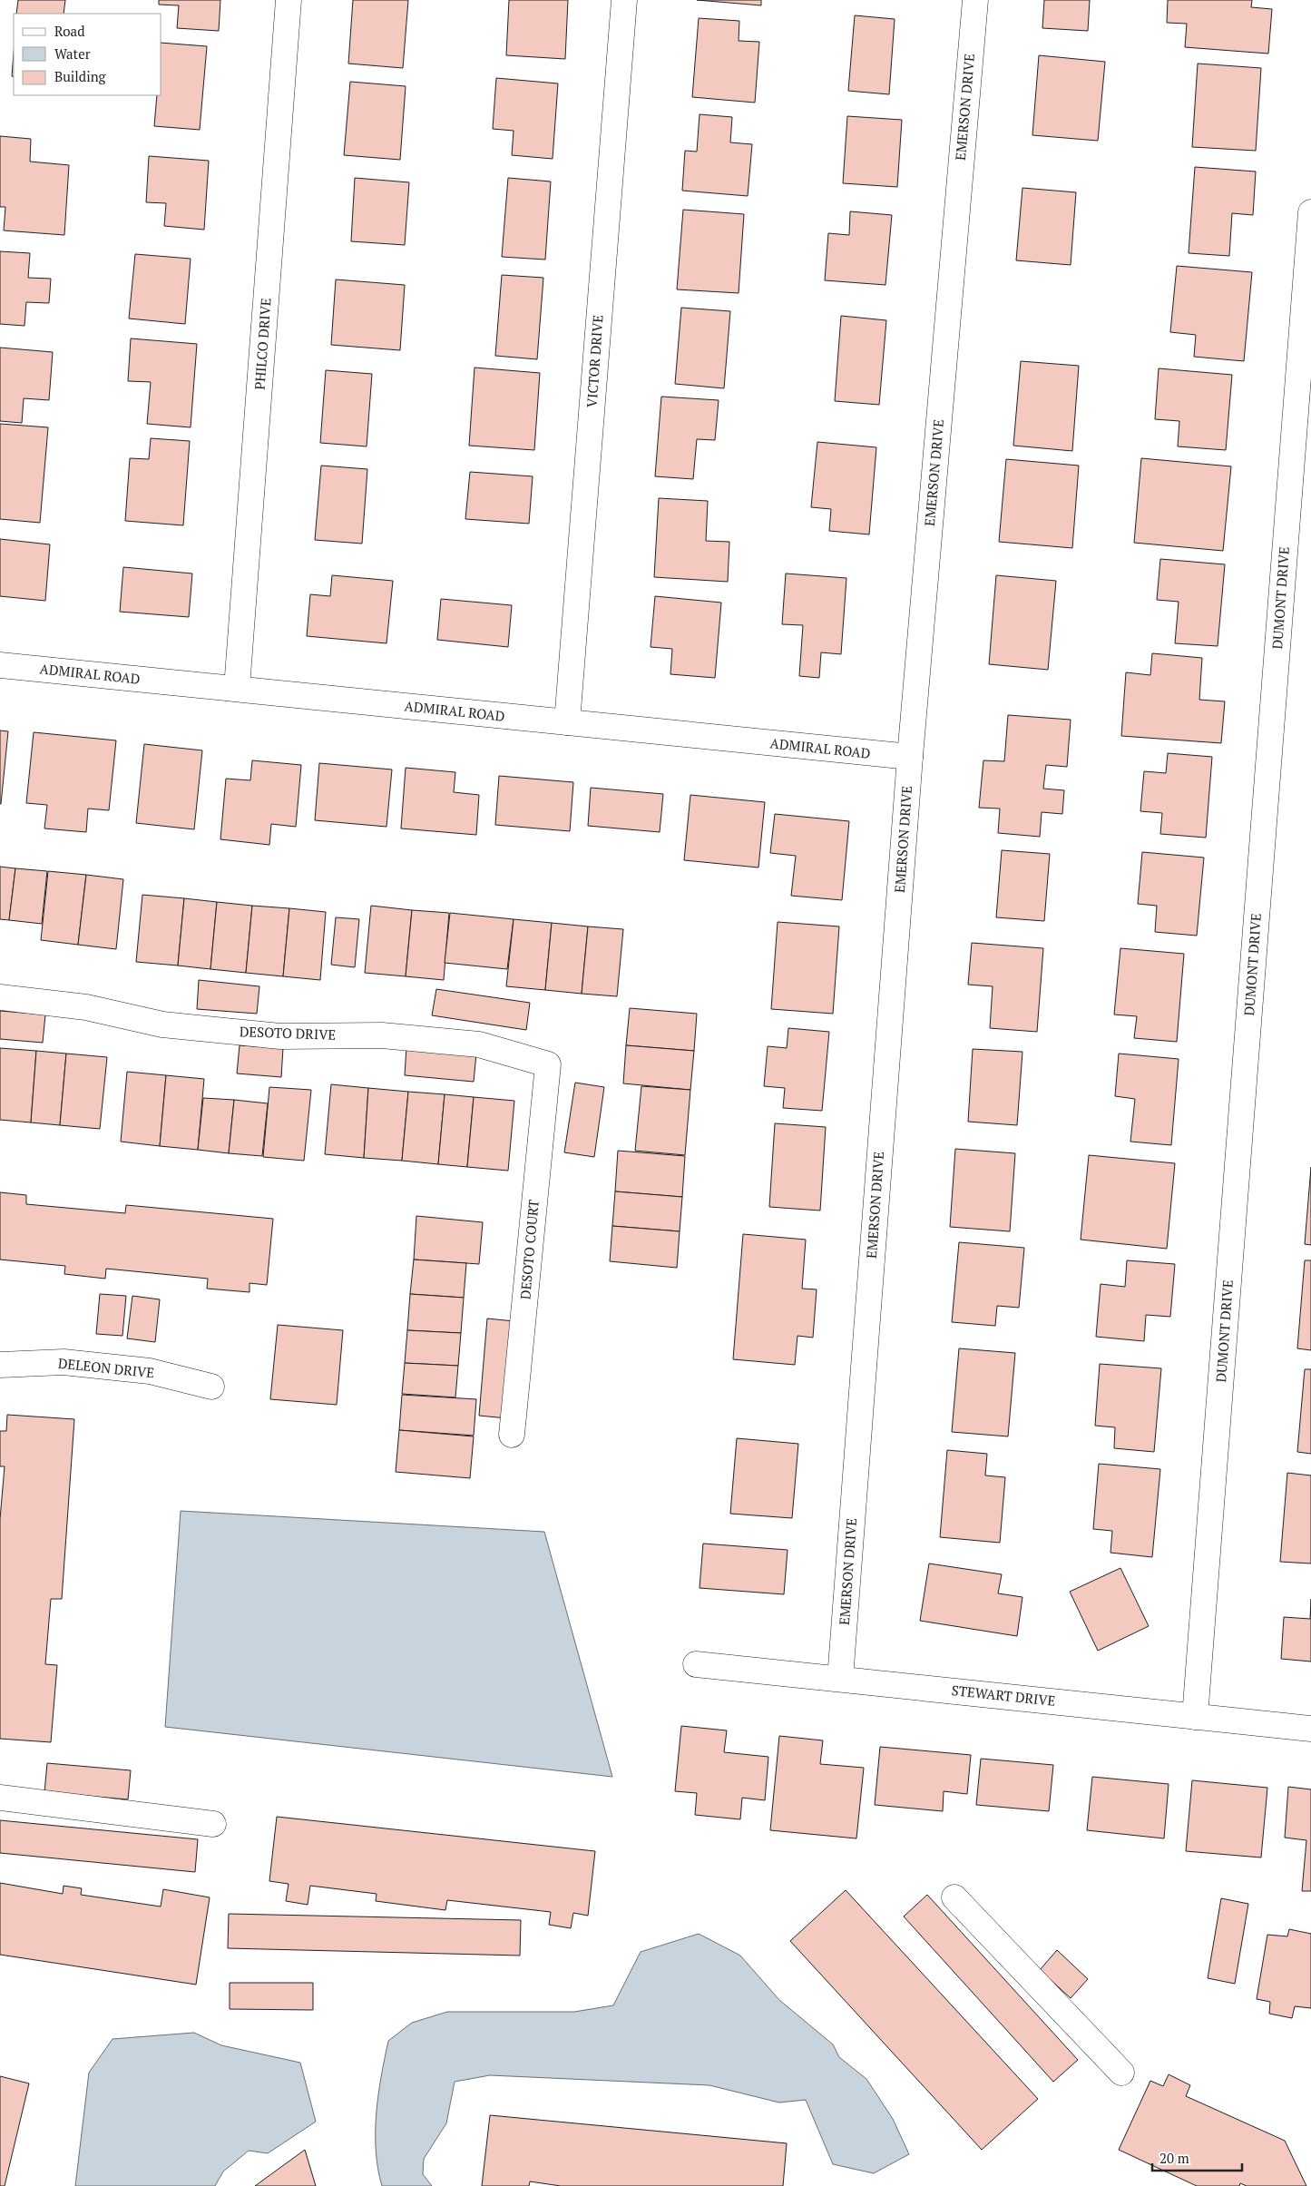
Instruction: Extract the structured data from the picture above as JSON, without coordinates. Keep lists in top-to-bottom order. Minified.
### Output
{"streets":{"street":["EMERSON DRIVE","PHILCO DRIVE","VICTOR DRIVE","DUMONT DRIVE","ADMIRAL ROAD","DESOTO DRIVE","DESOTO COURT","DELEON DRIVE","STEWART DRIVE"]},"crossings":[["EMERSON DRIVE","ADMIRAL ROAD"],["EMERSON DRIVE","STEWART DRIVE"],["PHILCO DRIVE","ADMIRAL ROAD"],["VICTOR DRIVE","ADMIRAL ROAD"],["DUMONT DRIVE","STEWART DRIVE"],["DESOTO DRIVE","DESOTO COURT"]],"legend":["Road","Water","Building"],"scale_bar":"20 m"}
